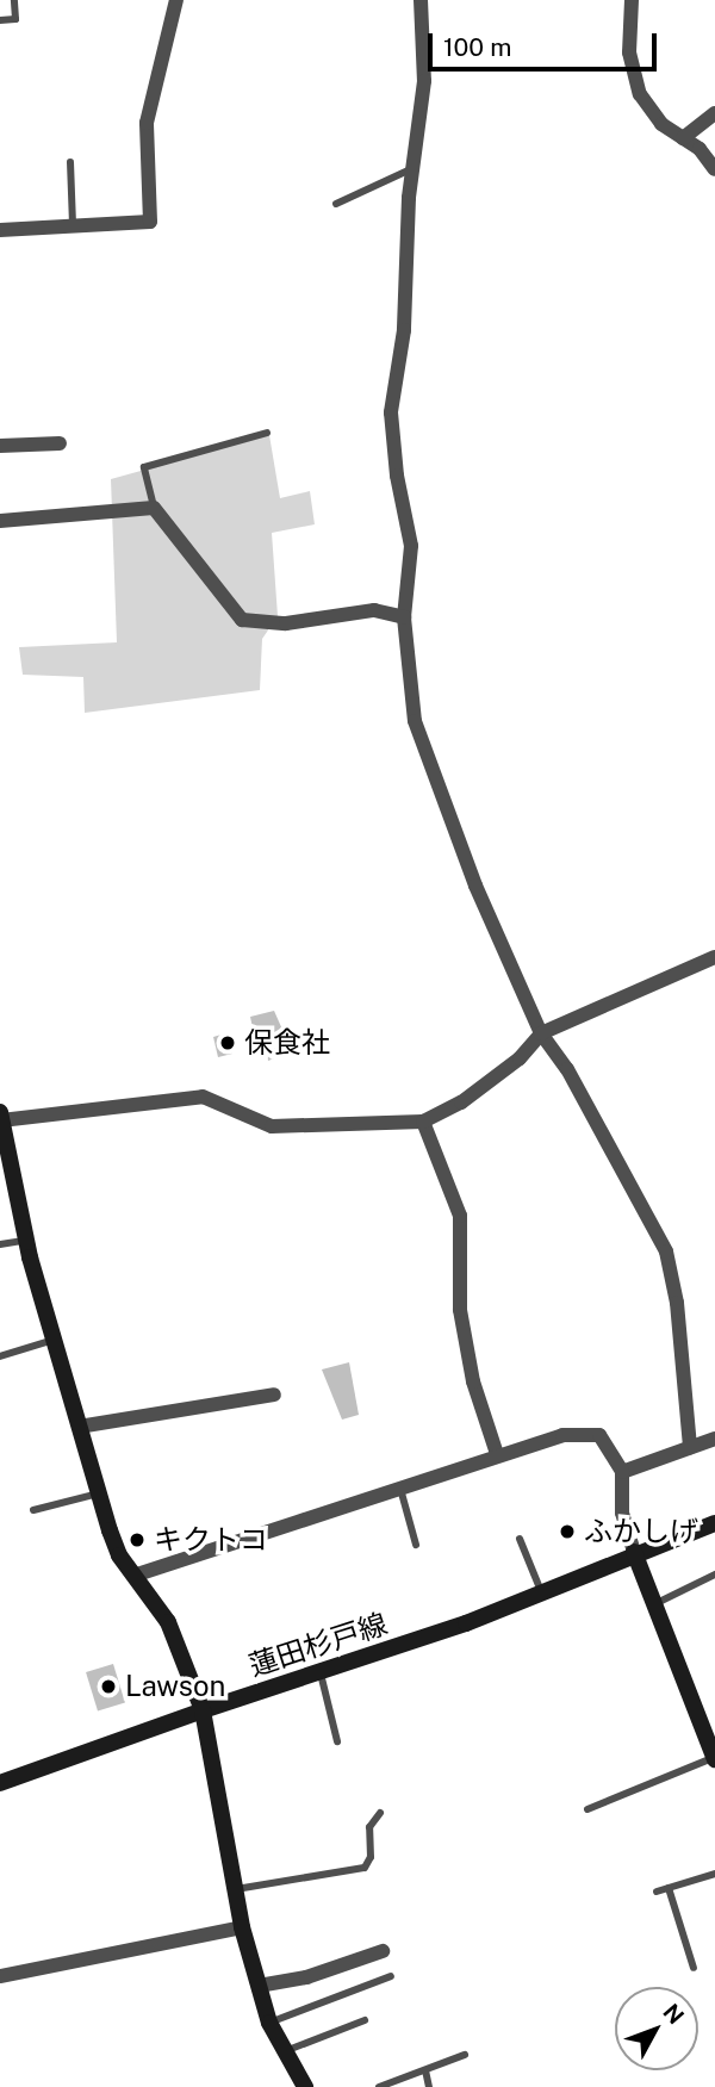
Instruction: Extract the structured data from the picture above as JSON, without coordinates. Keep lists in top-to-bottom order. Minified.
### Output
{"streets":{"main road":["蓮田杉戸線"]},"places":["保食社","ふかしげ","キクトコ","Lawson"],"scale_bar":"100 m","north":"top right"}
